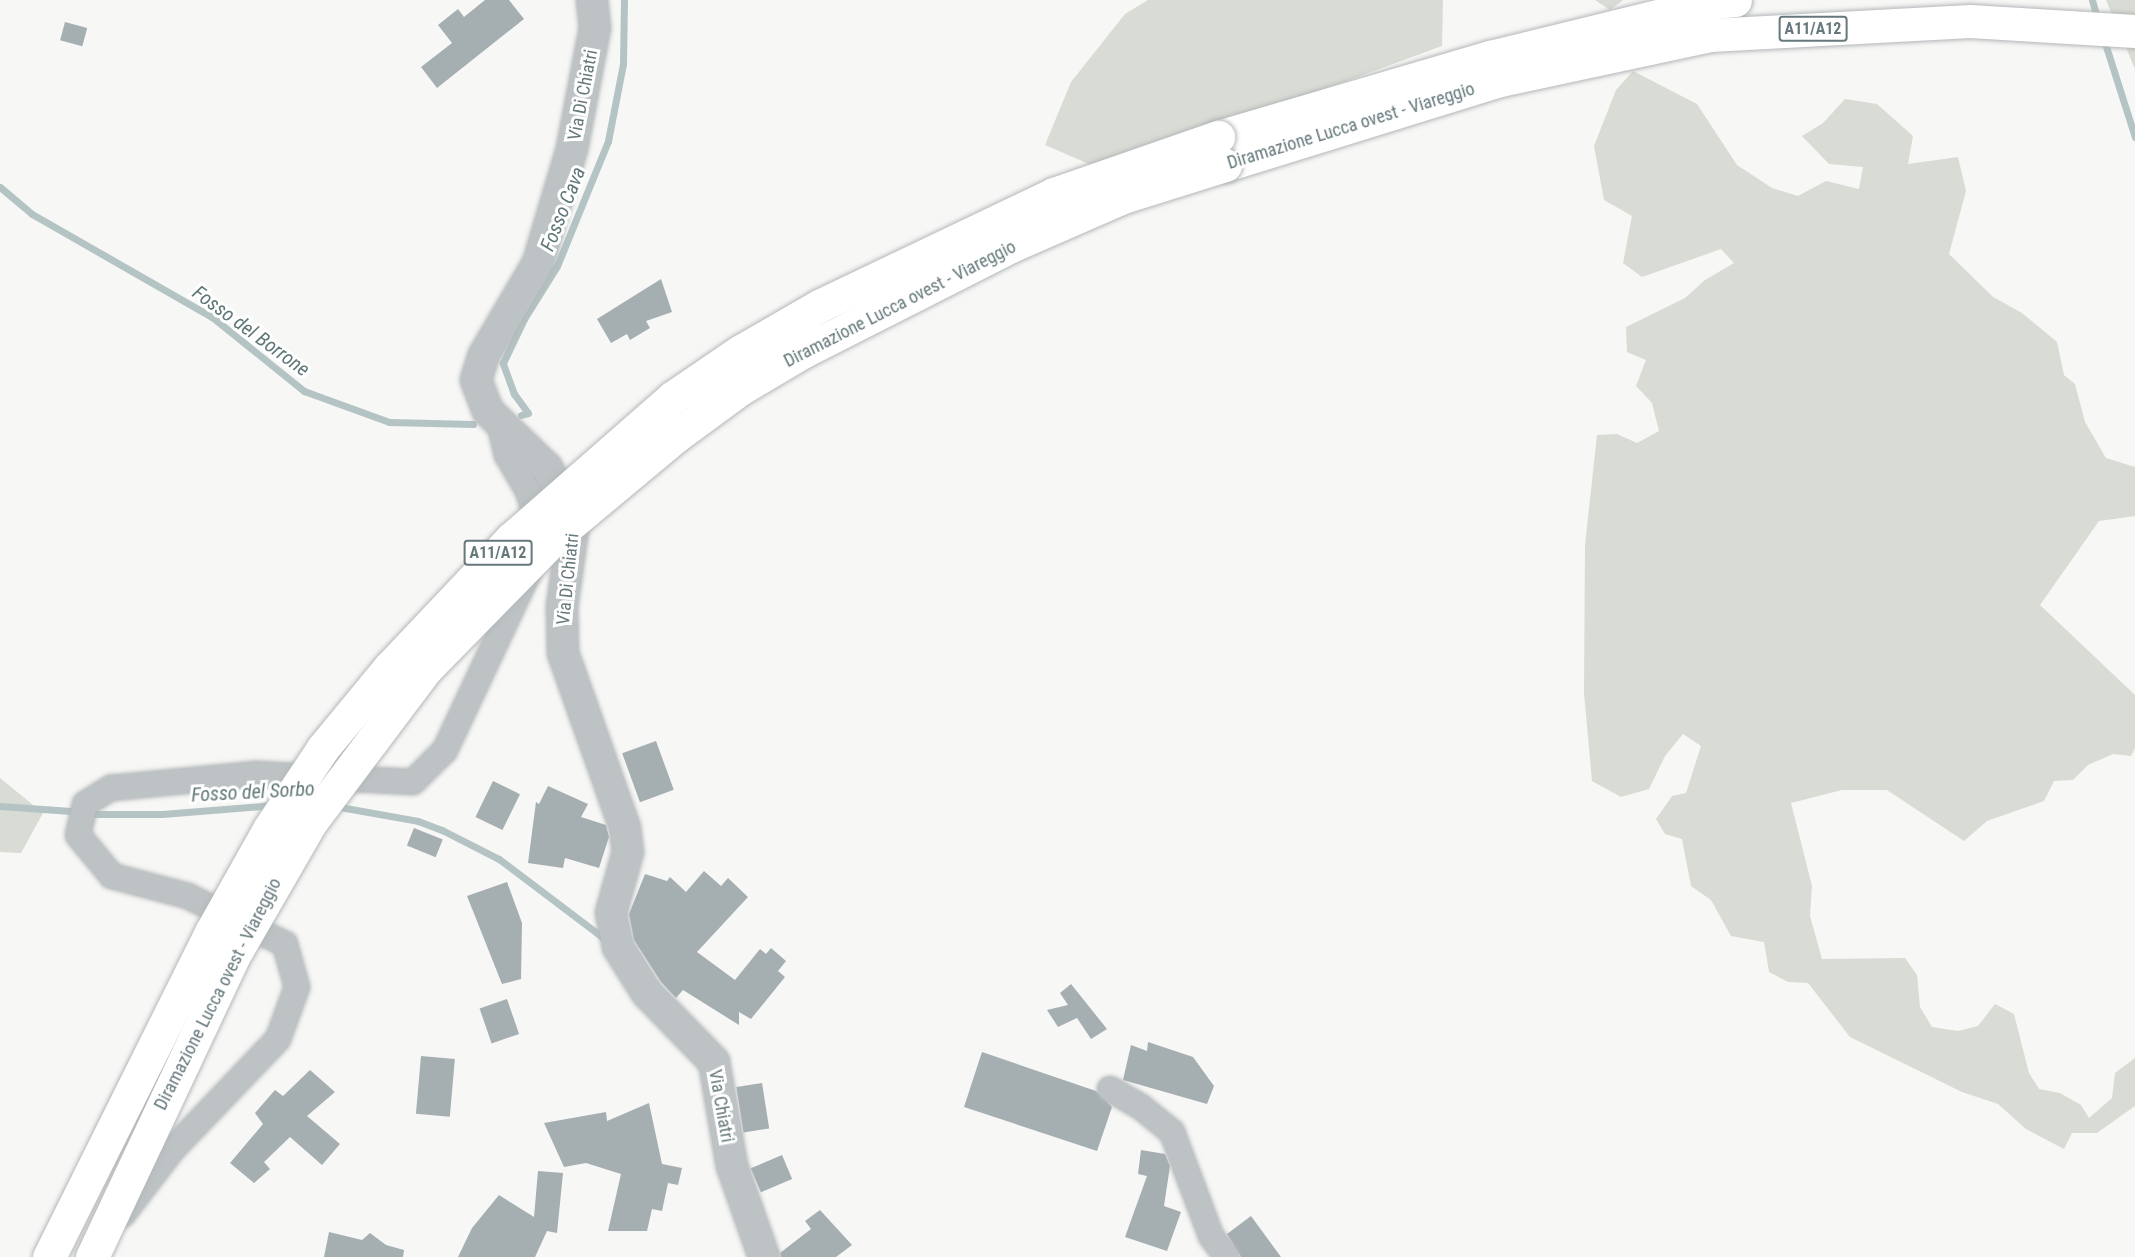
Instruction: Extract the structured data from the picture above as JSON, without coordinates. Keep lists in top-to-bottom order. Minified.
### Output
{"streets":{"highway":["A11/A12","Diramazione Lucca ovest - Viareggio"],"street":["Via Di Chiatri","Via Chiatri"]},"crossings":[["Via Di Chiatri","Via Chiatri"]],"water":["Fosso Cava","Fosso del Borrone","Fosso del Sorbo"]}
